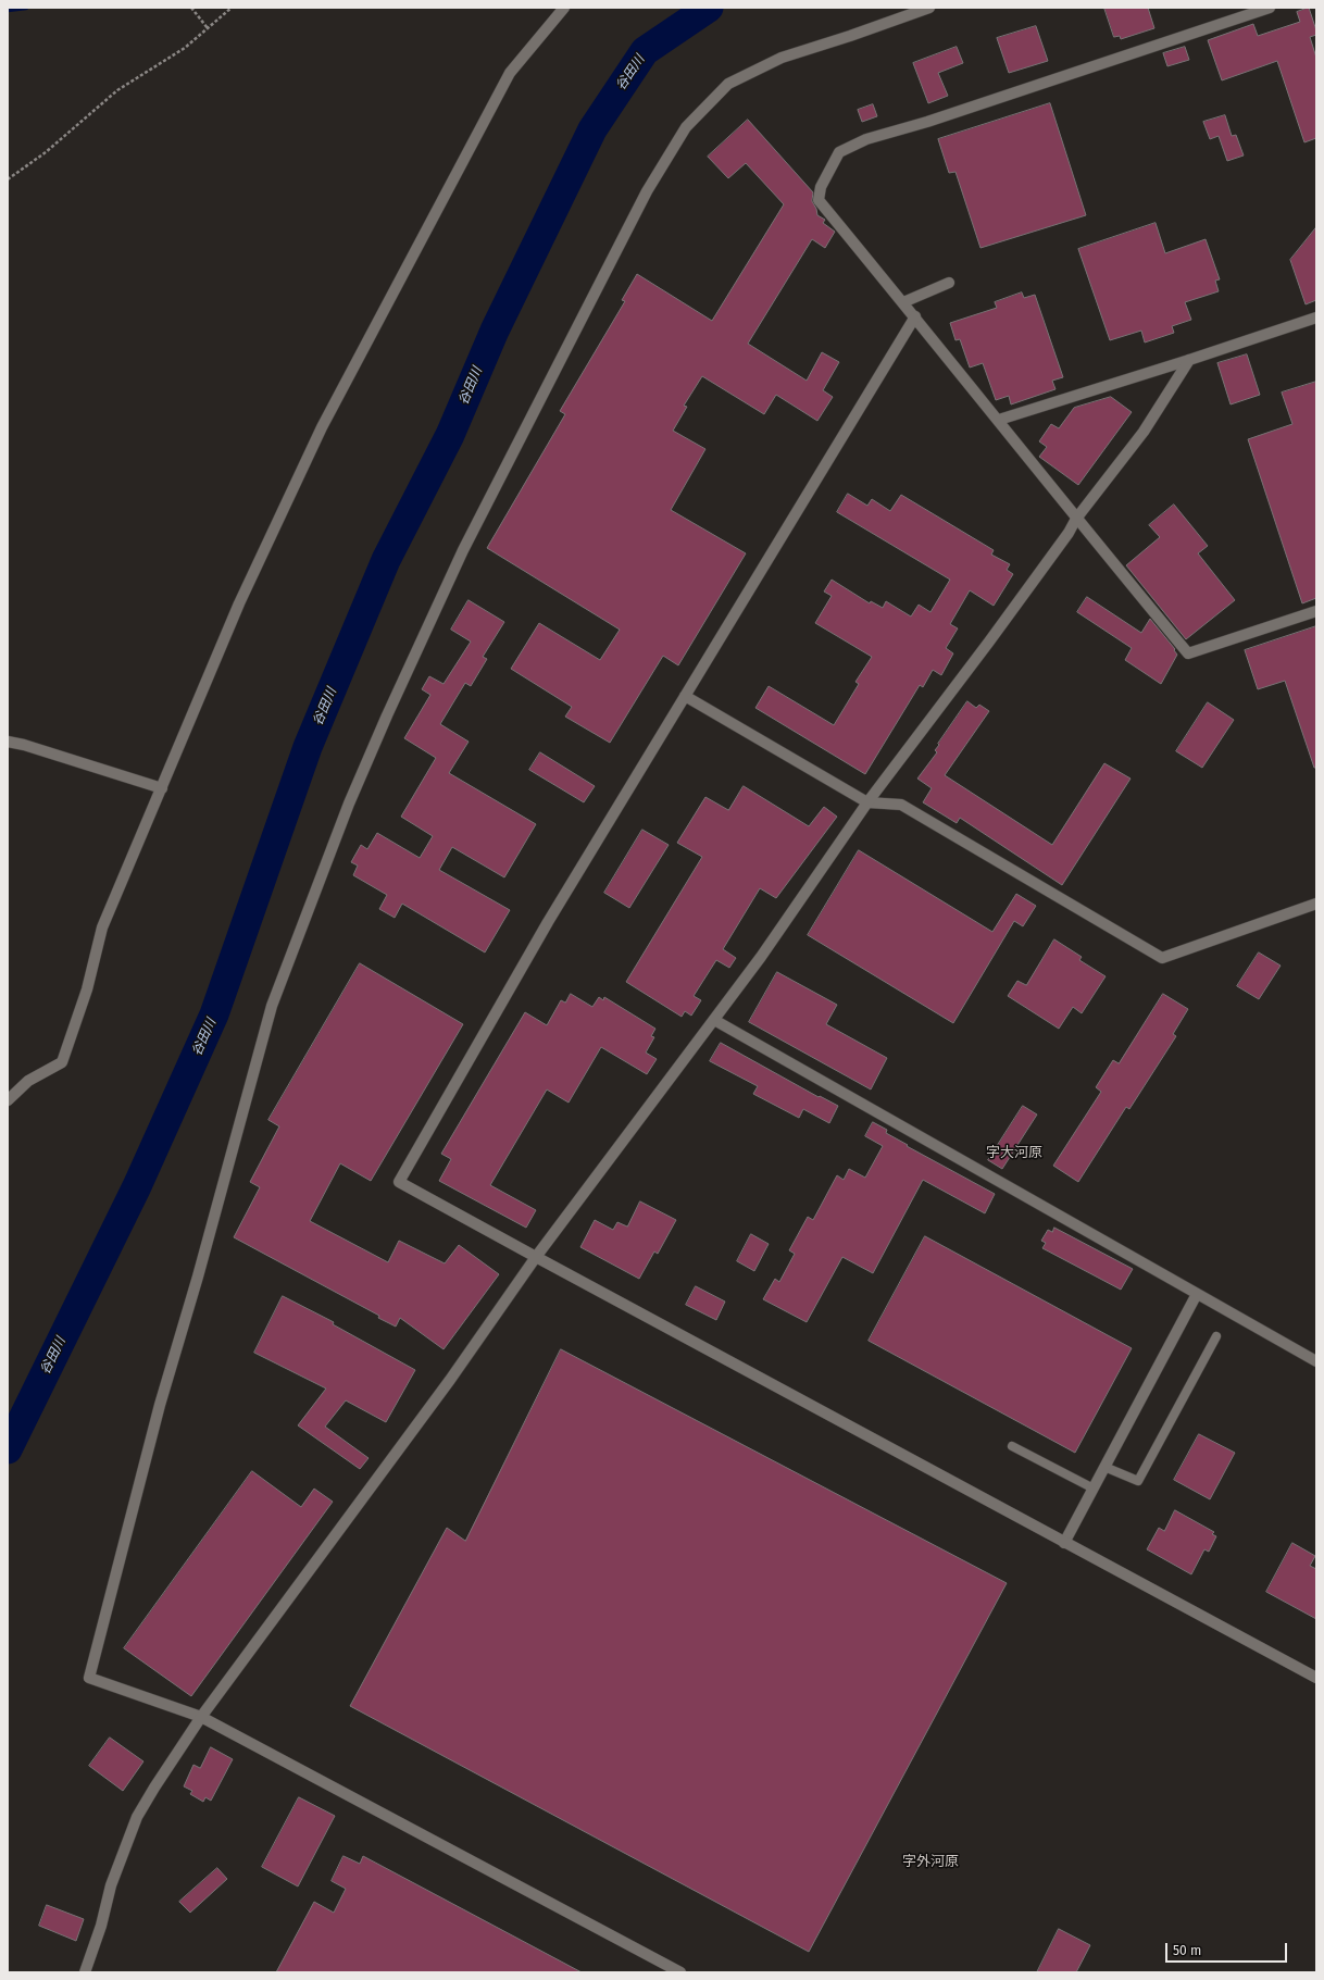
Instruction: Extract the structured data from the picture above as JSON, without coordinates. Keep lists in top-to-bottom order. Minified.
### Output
{"districts":["字大河原","字外河原"],"water":["谷田川"],"scale_bar":"50 m"}
